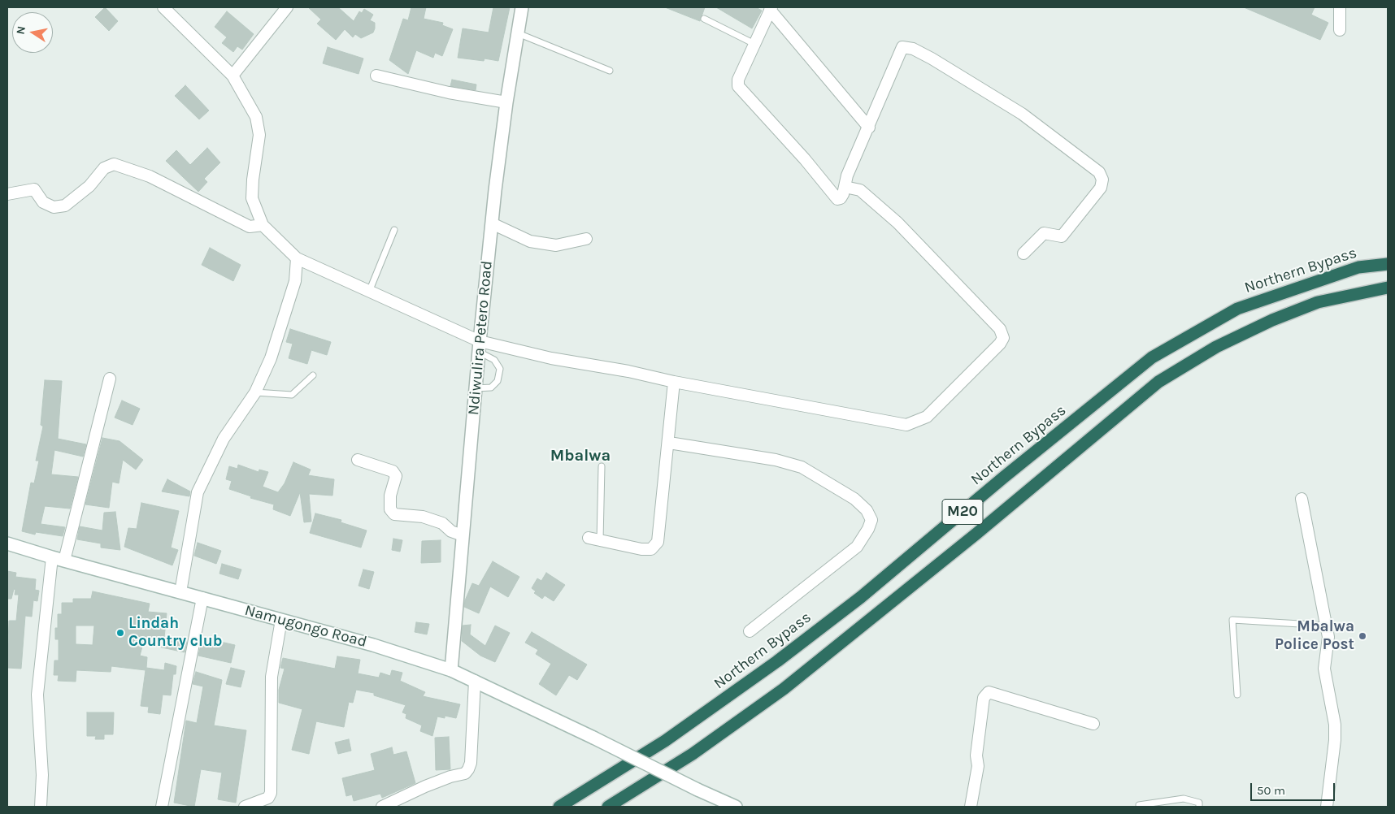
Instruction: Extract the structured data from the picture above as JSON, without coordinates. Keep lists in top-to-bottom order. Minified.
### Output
{"streets":{"highway":["Northern Bypass","M20"],"main road":["Ndiwulira Petero Road","Namugongo Road"]},"crossings":[["Ndiwulira Petero Road","Namugongo Road"]],"districts":["Mbalwa"],"places":["Lindah Country club","Mbalwa Police Post"],"scale_bar":"50 m","north":"left"}
